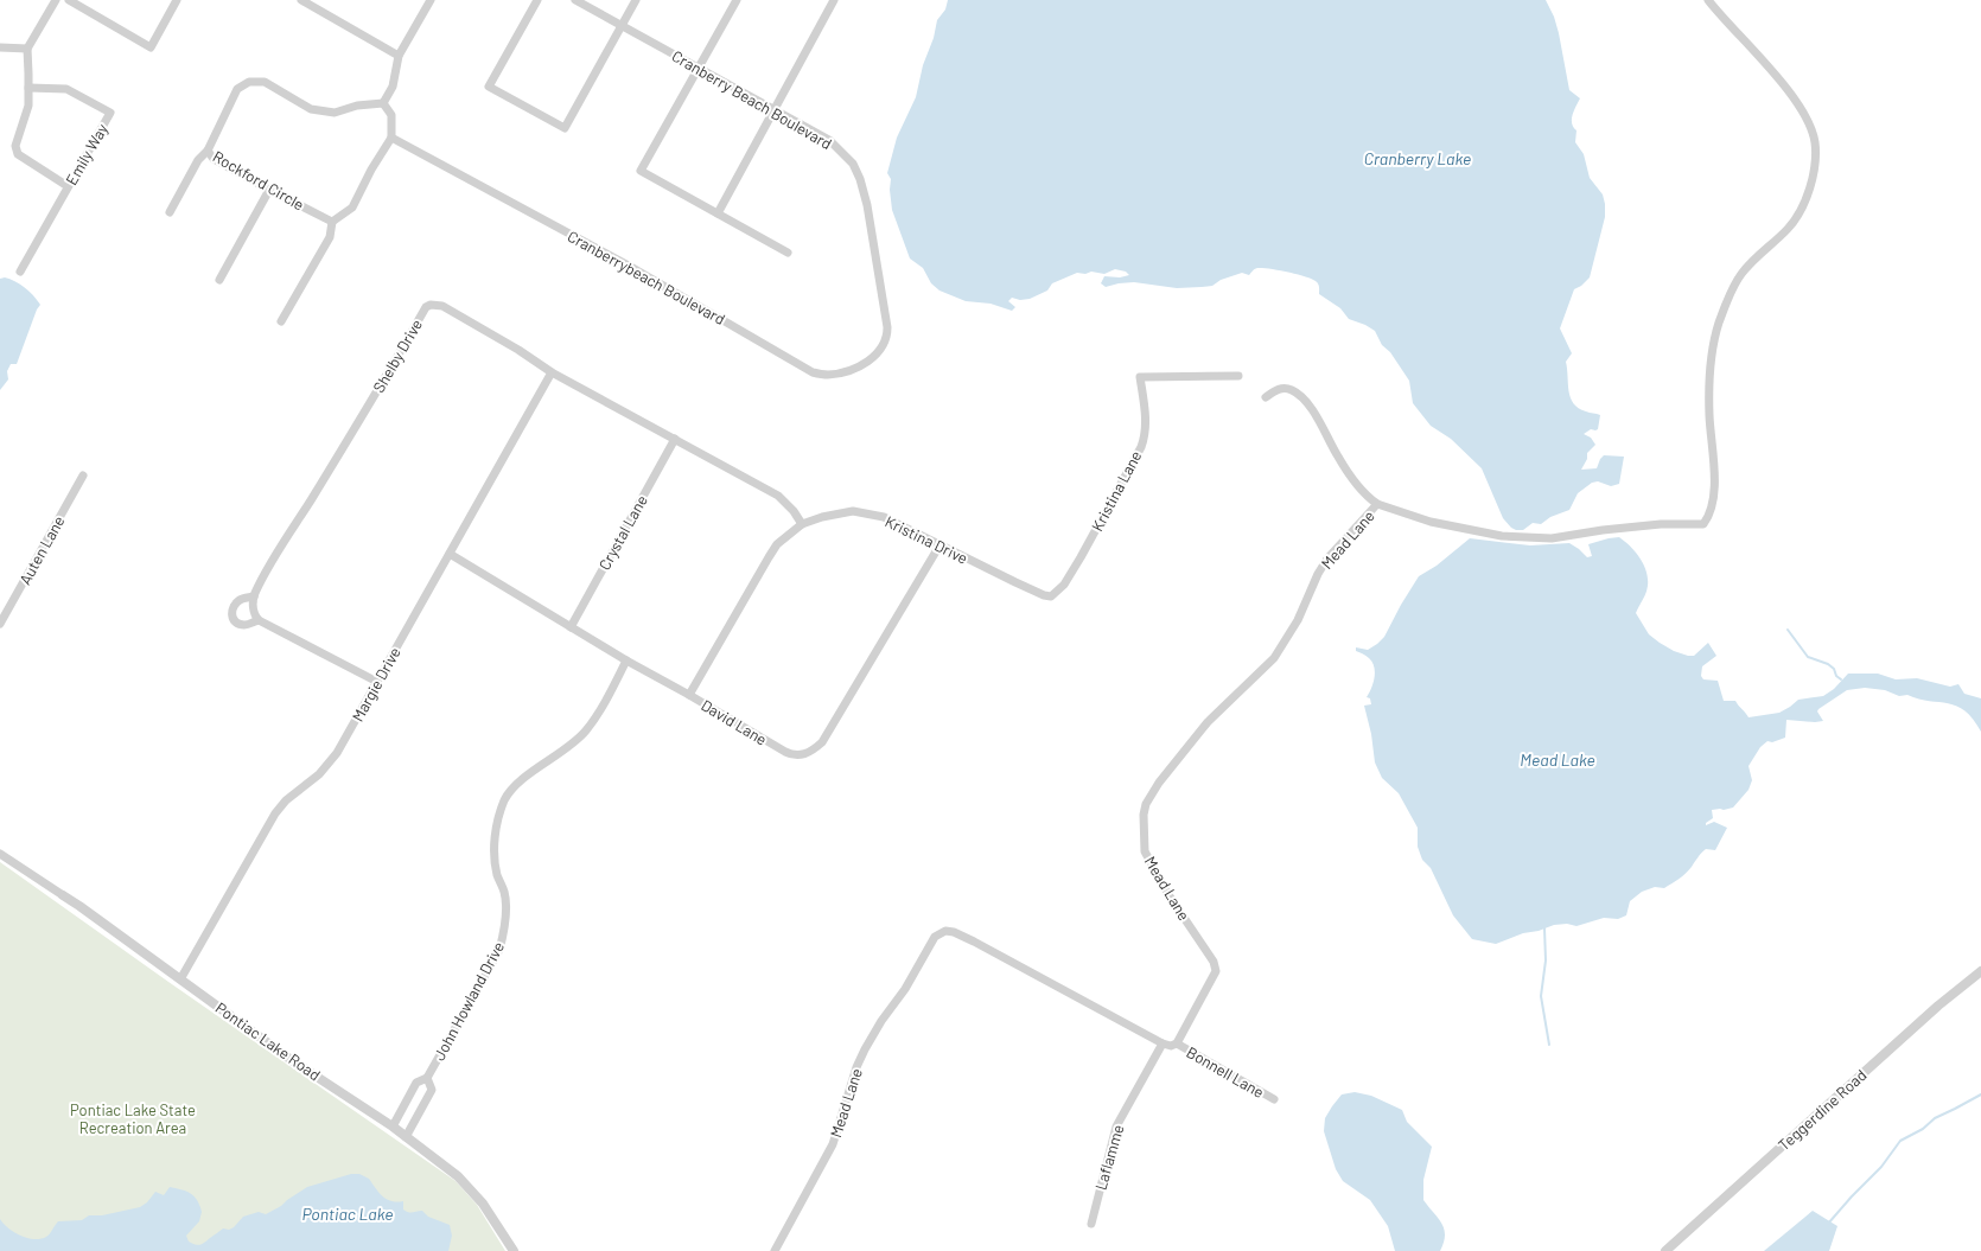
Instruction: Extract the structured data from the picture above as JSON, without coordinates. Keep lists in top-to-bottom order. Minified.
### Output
{"streets":{"street":["Cranberry Beach Boulevard","Emily Way","Rockford Circle","Cranberrybeach Boulevard","Shelby Drive","Kristina Lane","Crystal Lane","Kristina Drive","Mead Lane","Auten Lane","Margie Drive","David Lane","John Howland Drive","Pontiac Lake Road","Bonnell Lane","Teggerdine Road","Laflamme"]},"crossings":[["Cranberry Beach Boulevard","Cranberrybeach Boulevard"],["Shelby Drive","Crystal Lane"],["Shelby Drive","Kristina Drive"],["Shelby Drive","Margie Drive"],["Kristina Lane","Kristina Drive"],["Crystal Lane","David Lane"],["Kristina Drive","David Lane"],["Mead Lane","Bonnell Lane"],["Mead Lane","Laflamme"],["Margie Drive","David Lane"],["Margie Drive","Pontiac Lake Road"],["David Lane","John Howland Drive"],["John Howland Drive","Pontiac Lake Road"]],"water":["Cranberry Lake","Mead Lake","Pontiac Lake"],"parks":["Pontiac Lake State Recreation Area"]}
